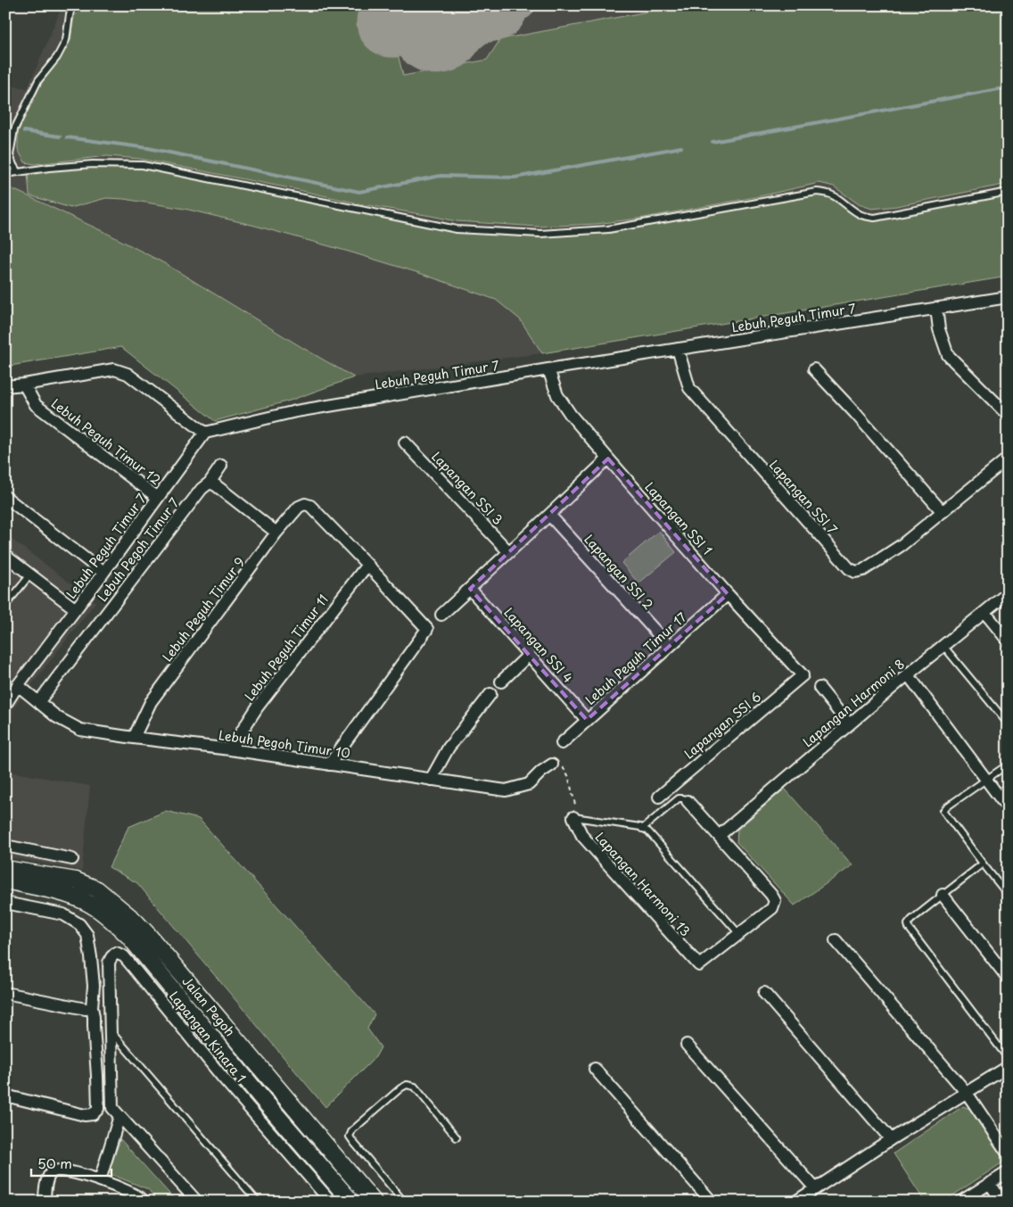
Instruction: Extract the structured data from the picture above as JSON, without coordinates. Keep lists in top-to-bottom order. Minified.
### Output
{"streets":{"street":["Lebuh Peguh Timur 7","Lebuh Peguh Timur 12","Lapangan SSI 3","Lapangan SSI 7","Lapangan SSI 1","Lebuh Pegoh Timur 7","Lapangan SSI 2","Lebuh Peguh Timur 9","Lapangan SSI 4","Lebuh Peguh Timur 11","Lebuh Peguh Timur 17","Lapangan Harmoni 8","Lapangan SSI 6","Lebuh Pegoh Timur 10","Lapangan Harmoni 13","Jalan Pegoh","Lapangan Kinara 1"]},"crossings":[["Lebuh Peguh Timur 7","Lebuh Peguh Timur 12"],["Lebuh Peguh Timur 7","Lapangan SSI 7"],["Lebuh Peguh Timur 7","Lapangan SSI 1"],["Lebuh Peguh Timur 7","Lebuh Pegoh Timur 10"],["Lapangan SSI 1","Lebuh Peguh Timur 17"],["Lapangan SSI 1","Lapangan SSI 6"],["Lebuh Pegoh Timur 7","Lebuh Pegoh Timur 10"],["Lapangan SSI 2","Lebuh Peguh Timur 17"],["Lebuh Peguh Timur 9","Lebuh Peguh Timur 11"],["Lebuh Peguh Timur 9","Lebuh Pegoh Timur 10"],["Lapangan SSI 4","Lebuh Peguh Timur 17"],["Lebuh Peguh Timur 11","Lebuh Pegoh Timur 10"]],"scale_bar":"50 m"}
